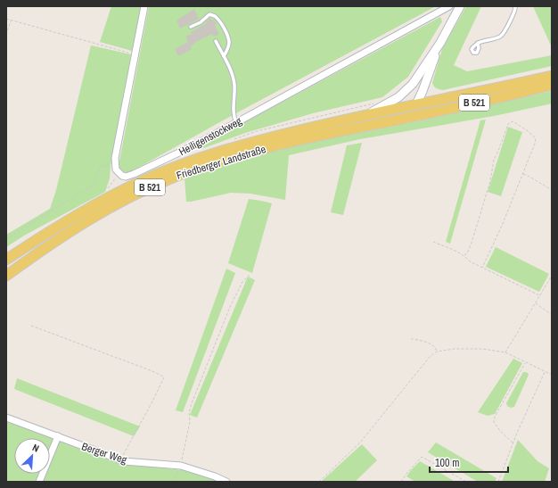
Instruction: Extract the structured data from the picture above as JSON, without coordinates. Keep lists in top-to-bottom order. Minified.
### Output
{"streets":{"main road":["B 521","Friedberger Landstraße"],"street":["Heiligenstockweg","Berger Weg"]},"crossings":[["B 521","Friedberger Landstraße"]],"scale_bar":"100 m","north":"top right"}
